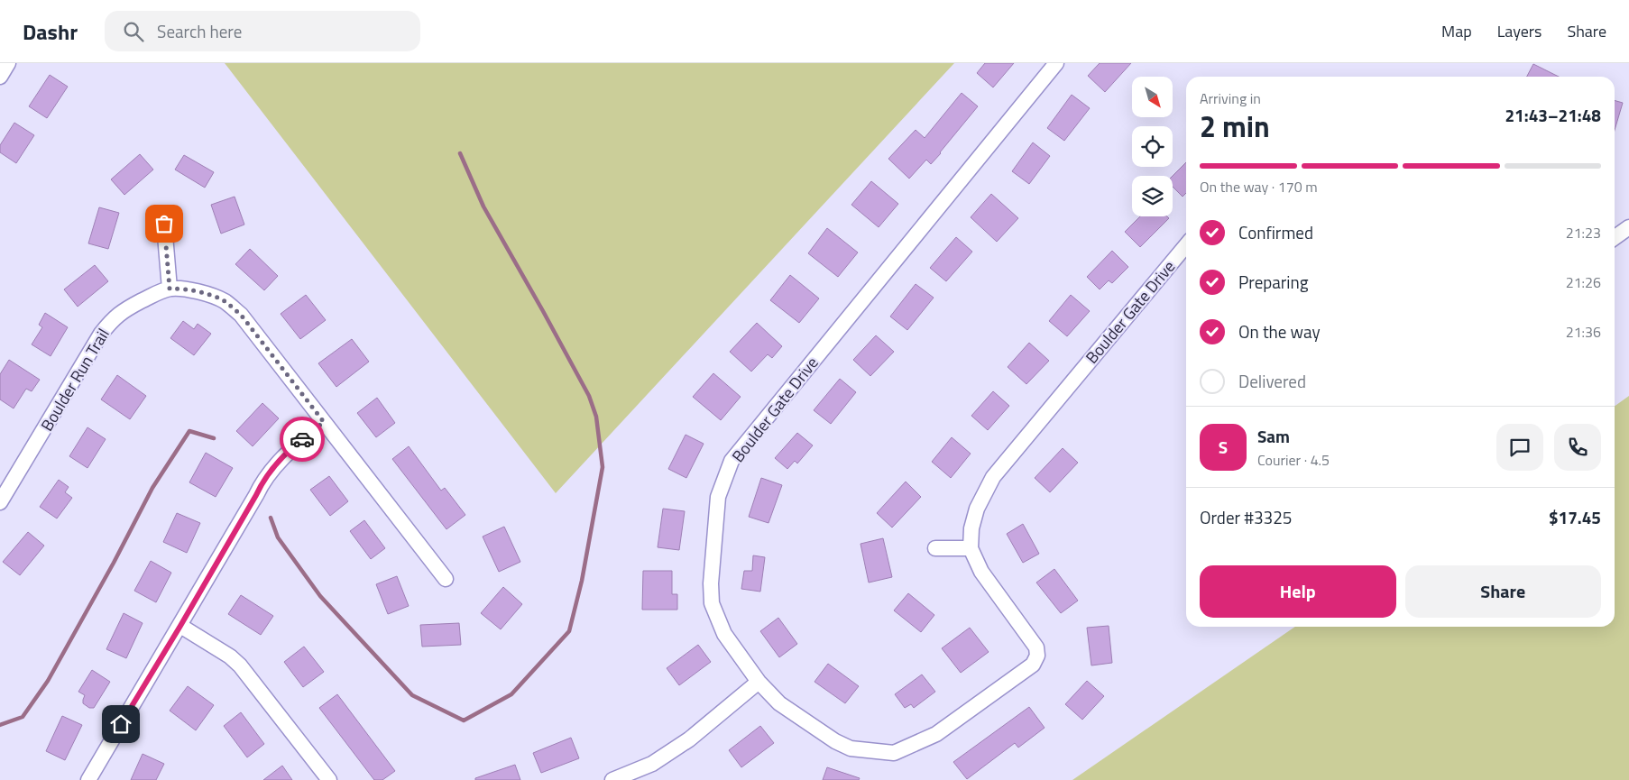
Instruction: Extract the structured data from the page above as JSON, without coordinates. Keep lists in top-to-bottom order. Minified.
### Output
{"streets":{"street":["Boulder Gate Drive","Boulder Run Trail"]},"north":"bottom right","page":{"header":"Dashr","search":"Search here","nav":["Map","Layers","Share"],"heading":["2 min","Arriving in","21:43–21:48"],"panel":["Sam","Courier · 4.5","Order #3325","$17.45"],"bar":"On the way · 170 m","list":[["Confirmed","21:23"],["Preparing","21:26"],["On the way","21:36"],"Delivered"],"round":"S","buttons":["Help","Share"]}}
